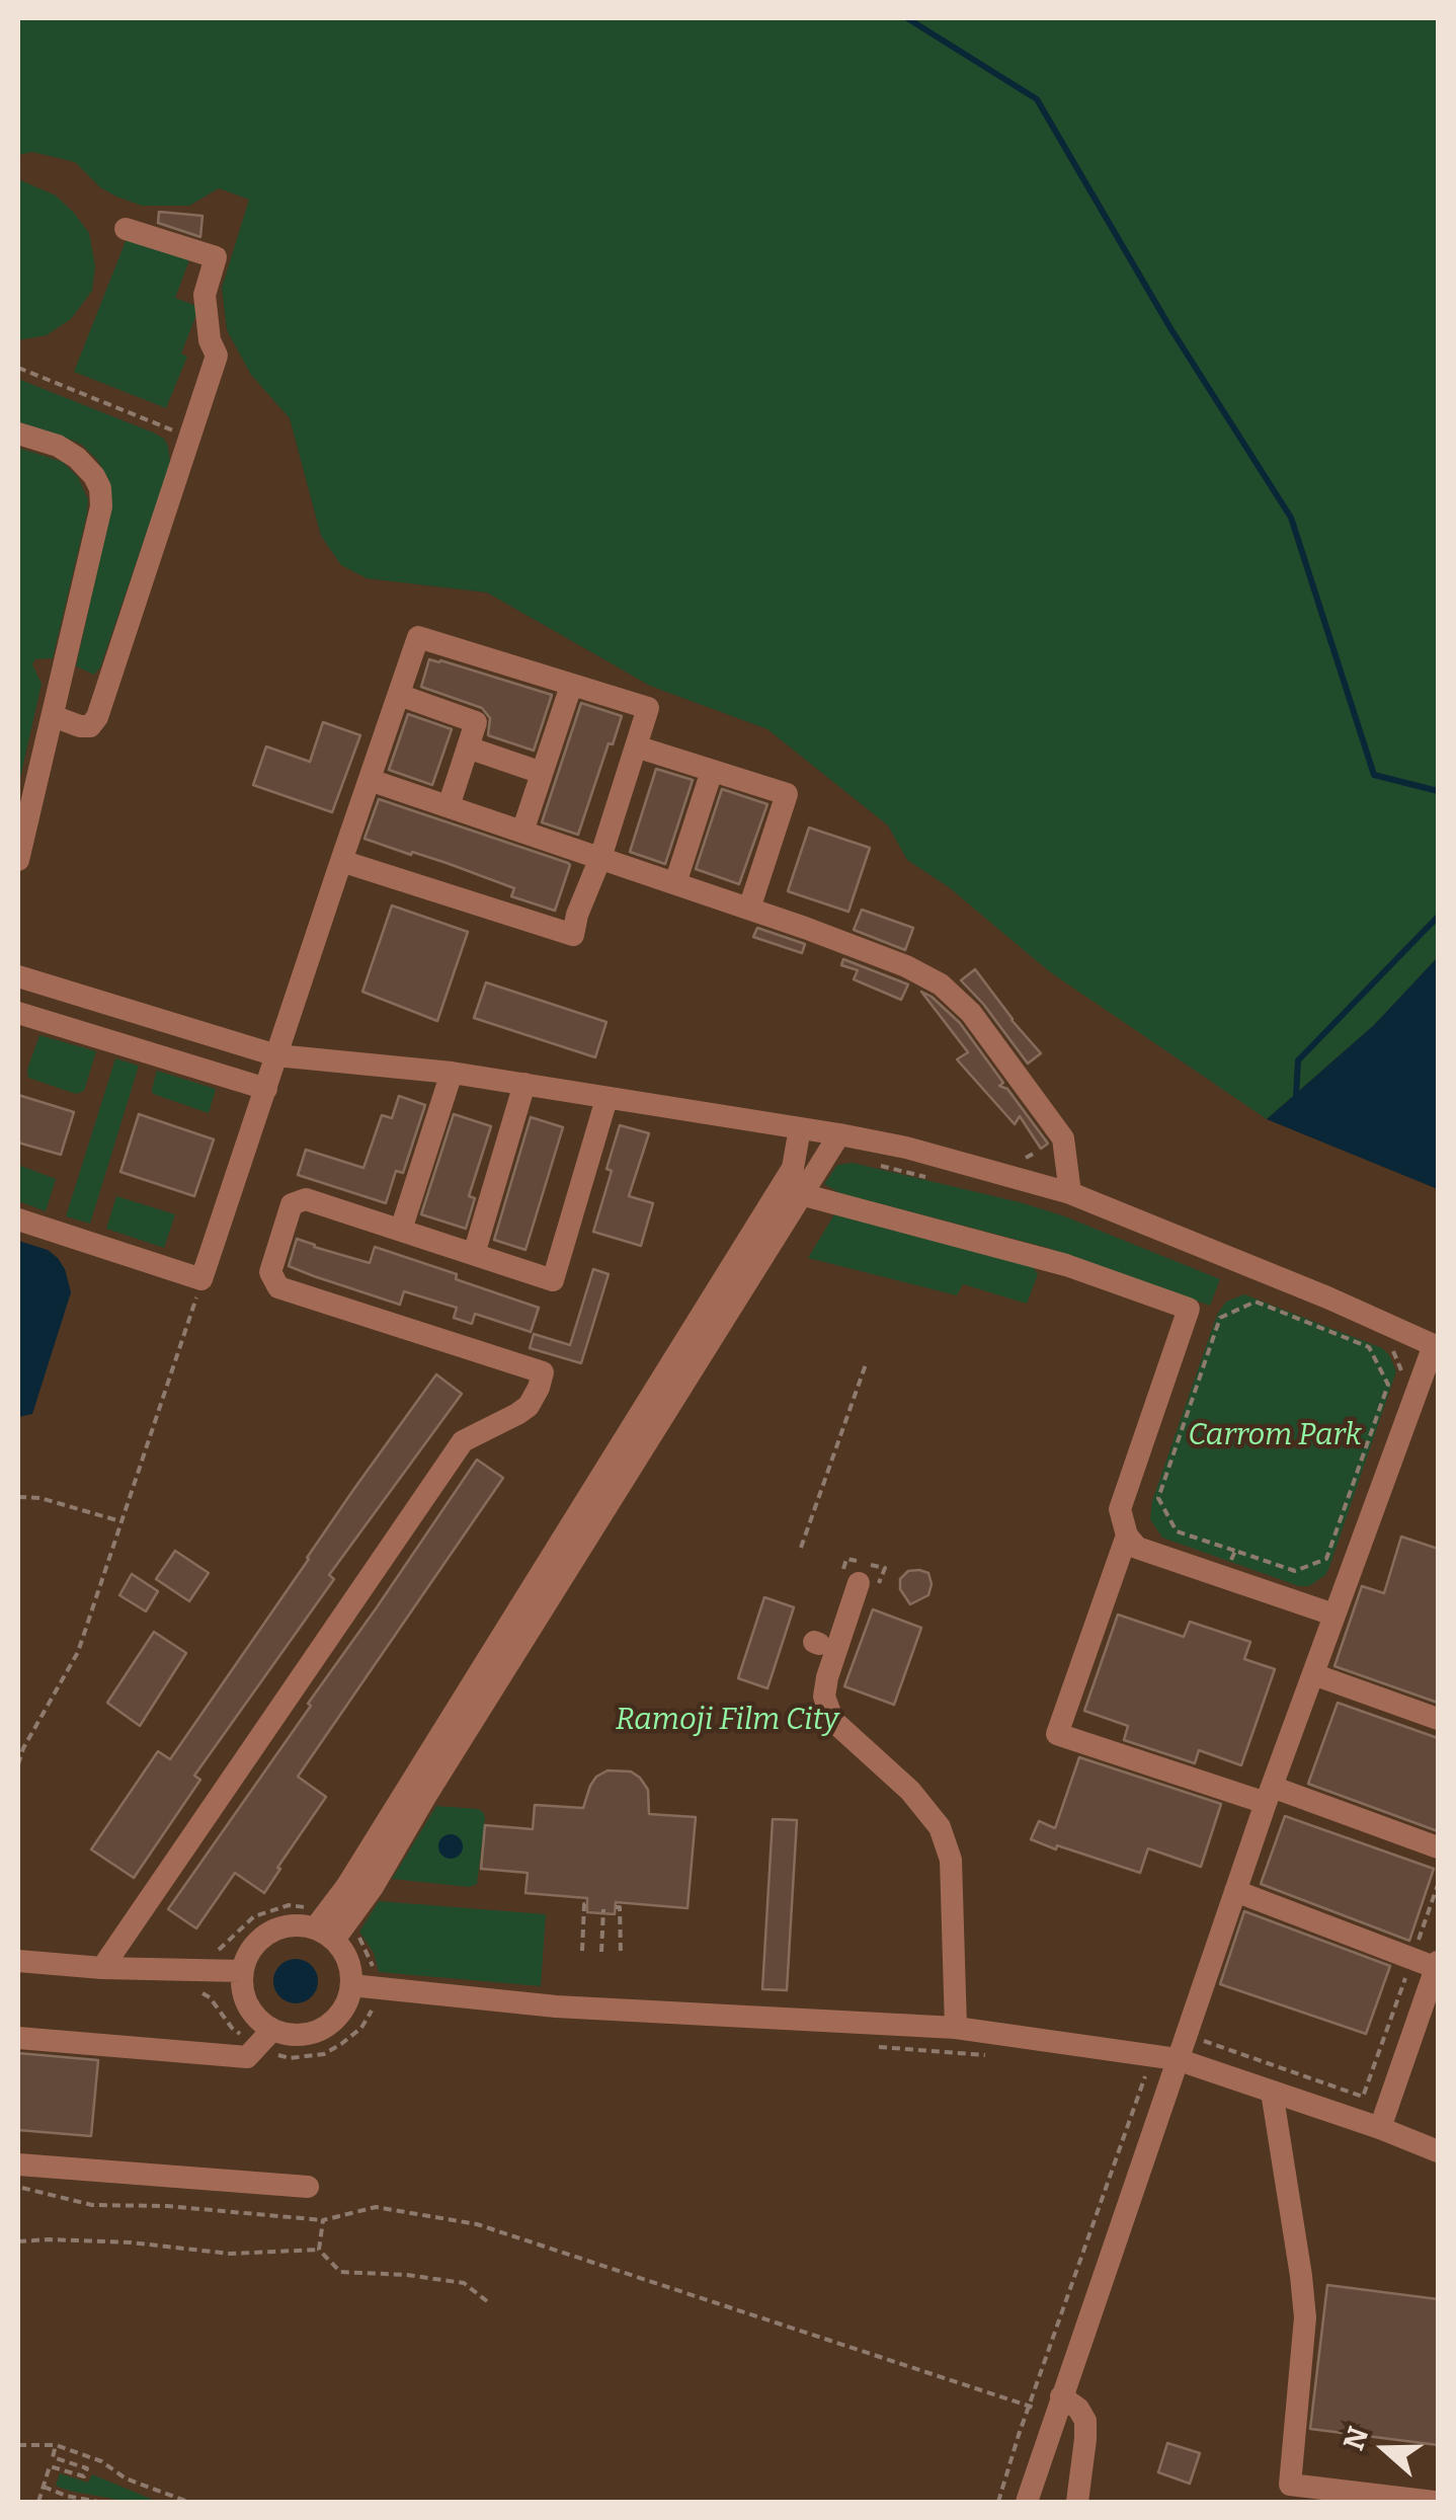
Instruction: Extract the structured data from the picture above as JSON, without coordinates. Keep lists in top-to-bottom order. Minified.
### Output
{"parks":["Carrom Park","Ramoji Film City"],"north":"left"}
